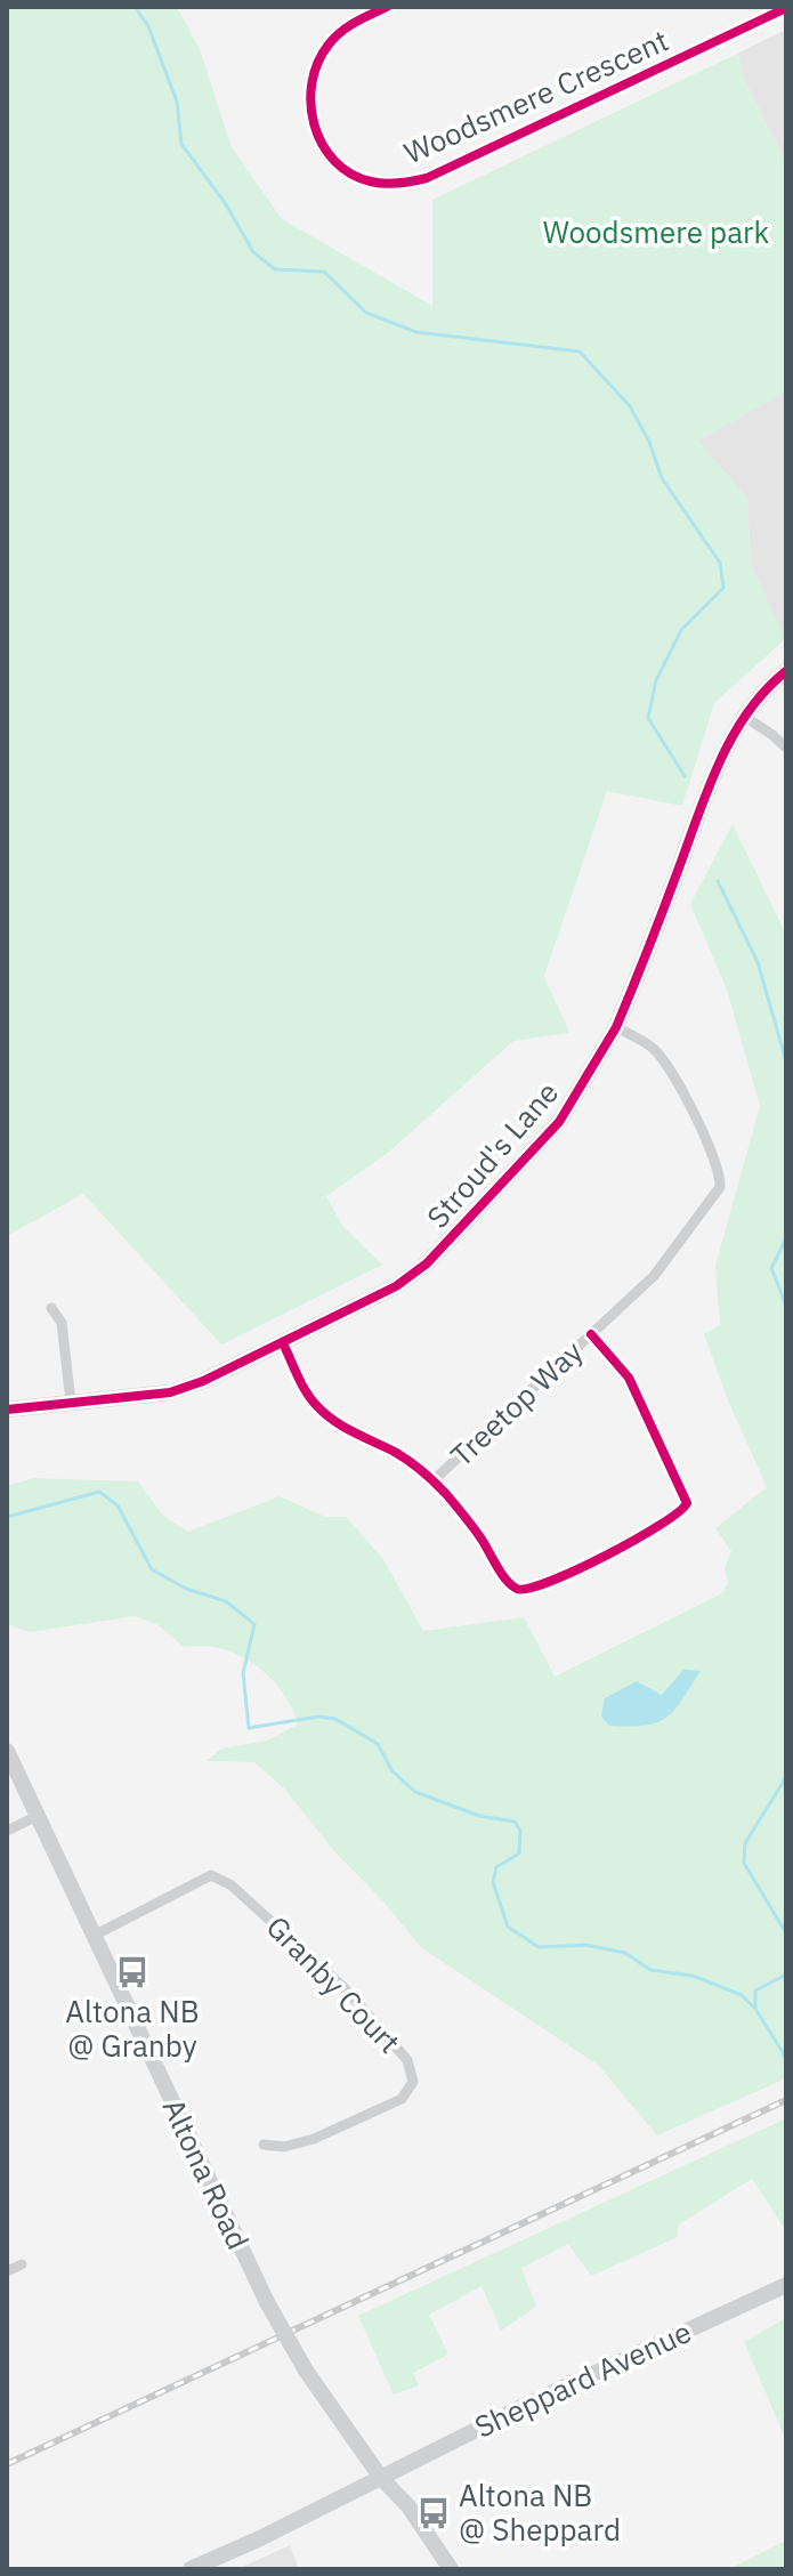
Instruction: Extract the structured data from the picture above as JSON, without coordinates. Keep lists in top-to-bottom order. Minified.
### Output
{"streets":{"street":["Woodsmere Crescent","Stroud's Lane","Treetop Way","Granby Court","Altona Road","Sheppard Avenue"]},"crossings":[["Stroud's Lane","Treetop Way"],["Granby Court","Altona Road"],["Altona Road","Sheppard Avenue"]],"parks":["Woodsmere park"],"places":{"bus stop":["Altona NB @ Granby","Altona NB @ Sheppard"]}}
